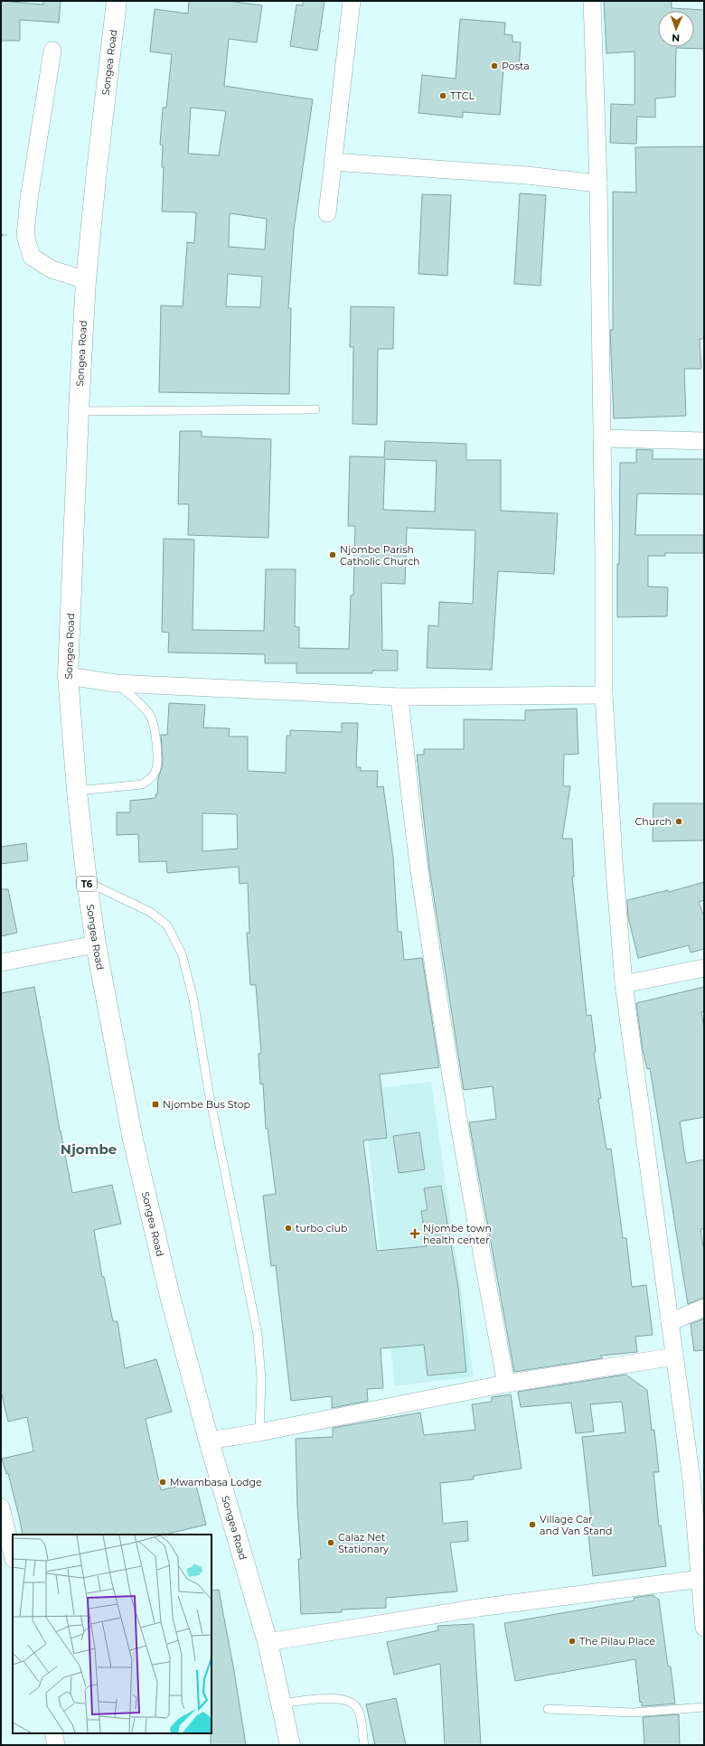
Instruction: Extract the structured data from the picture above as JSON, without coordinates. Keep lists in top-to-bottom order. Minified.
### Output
{"streets":{"highway":["Songea Road","T6"]},"districts":["Njombe"],"places":{"other":["Posta","TTCL","Njombe Parish Catholic Church","Church","turbo club","Mwambasa Lodge","Village Car and Van Stand","Calaz Net Stationary","The Pilau Place"],"transit":["Njombe Bus Stop"],"health":["Njombe town health center"]},"north":"bottom"}
